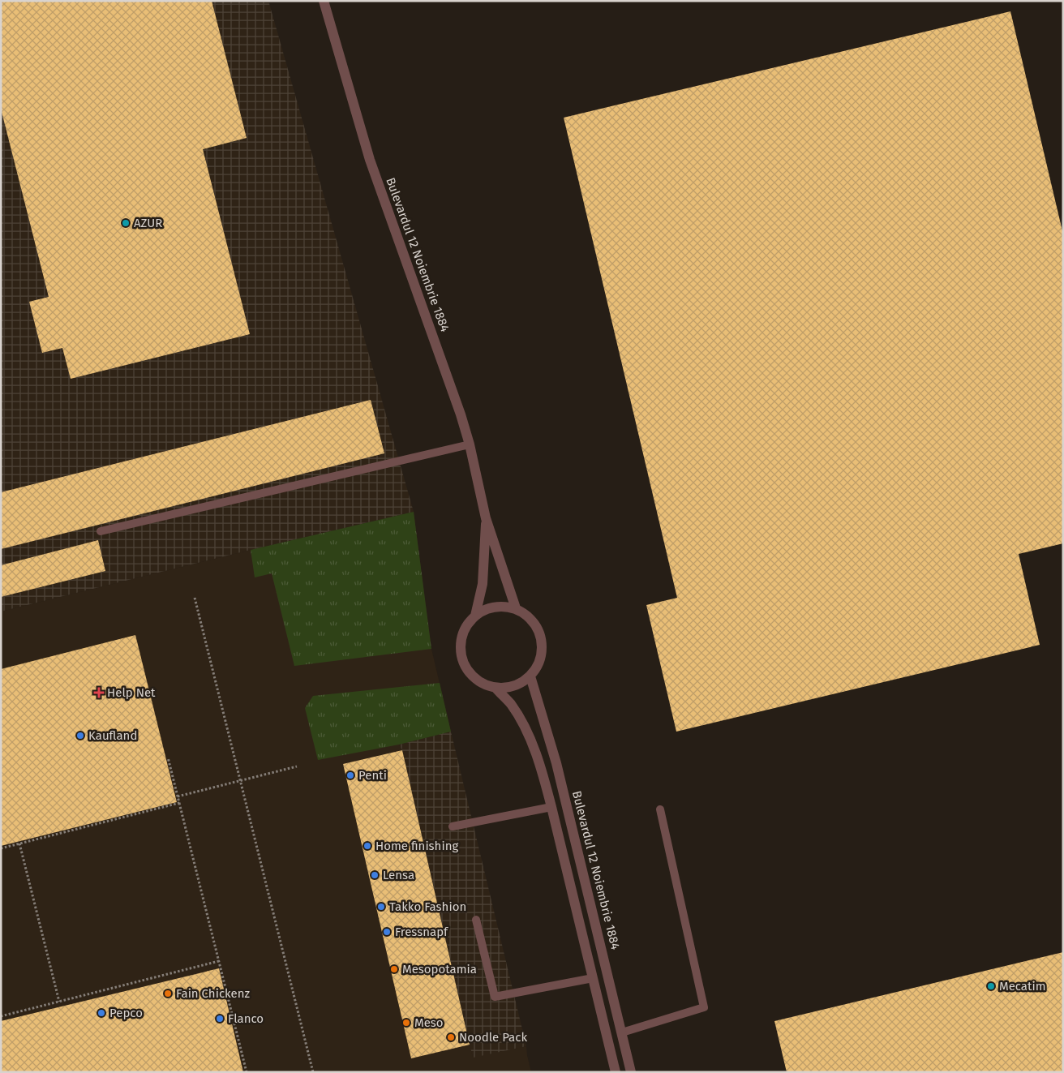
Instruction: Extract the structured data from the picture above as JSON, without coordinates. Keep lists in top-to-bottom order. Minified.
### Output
{"streets":{"street":["Bulevardul 12 Noiembrie 1884"]},"places":{"other":["AZUR","Kaufland","Penti","Home finishing","Lensa","Takko Fashion","Fressnapf","Mesopotamia","Mecatim","Fain Chickenz","Pepco","Flanco","Meso","Noodle Pack"],"health":["Help Net"]}}
